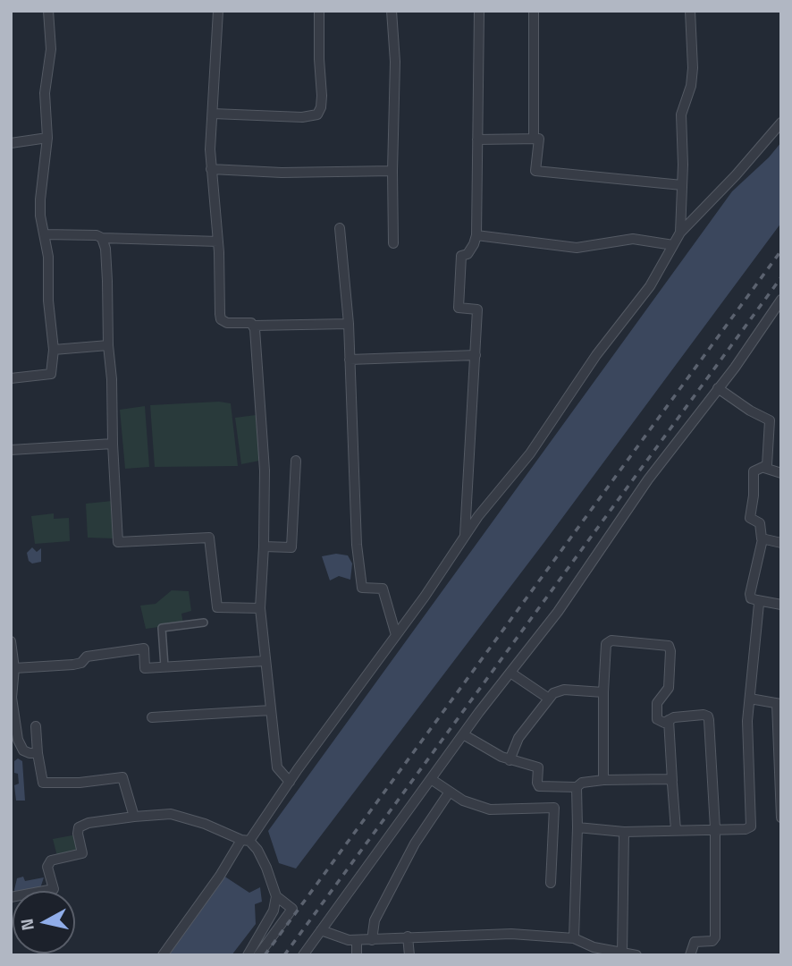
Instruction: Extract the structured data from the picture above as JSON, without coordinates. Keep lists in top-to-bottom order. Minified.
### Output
{"north":"left"}
